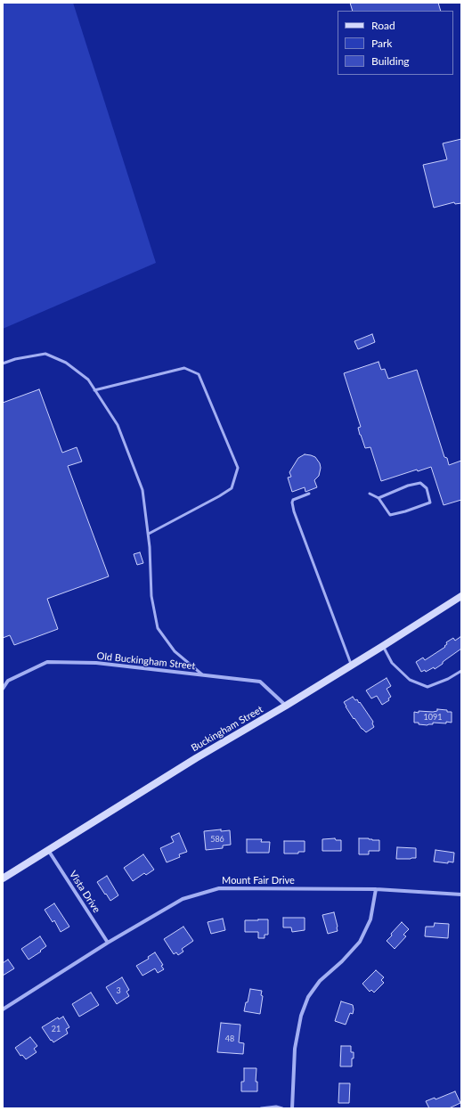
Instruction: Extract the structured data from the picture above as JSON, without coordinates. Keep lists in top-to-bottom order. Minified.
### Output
{"streets":{"main road":["Buckingham Street"],"street":["Old Buckingham Street","Mount Fair Drive","Vista Drive"]},"crossings":[["Old Buckingham Street","Buckingham Street"],["Buckingham Street","Vista Drive"],["Mount Fair Drive","Vista Drive"]],"house_numbers":["1091","586","3","21","48"],"legend":["Road","Park","Building"]}
